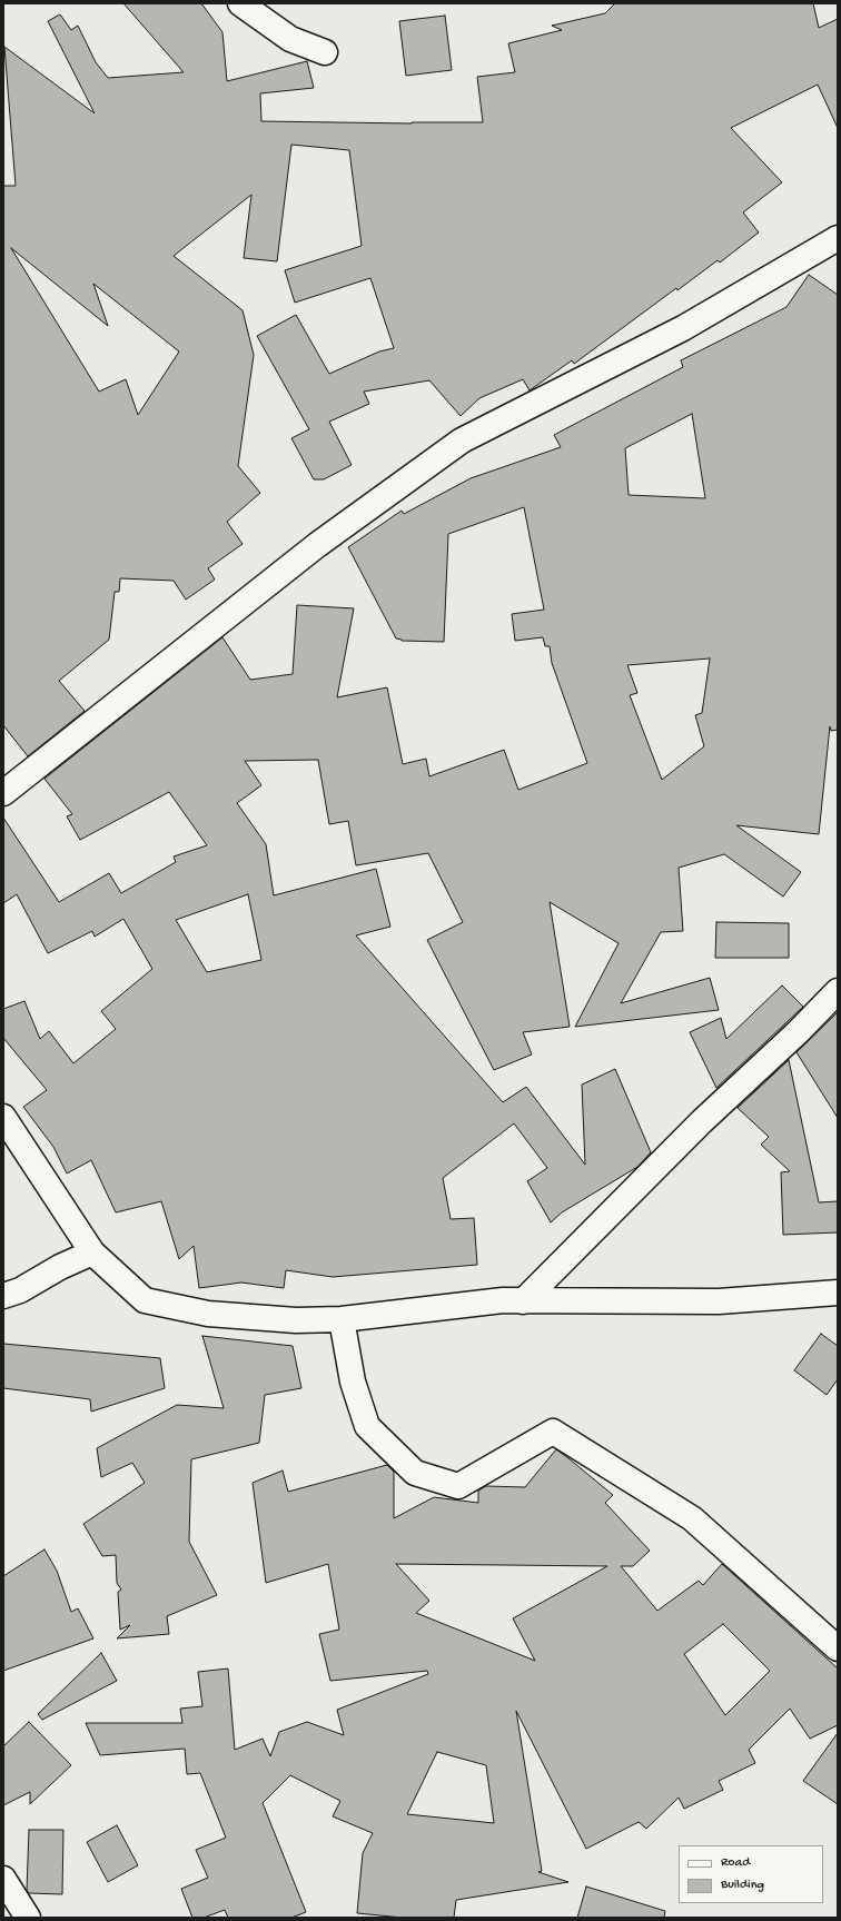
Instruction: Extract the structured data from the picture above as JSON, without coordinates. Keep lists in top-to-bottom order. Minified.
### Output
{"legend":["Road","Building"]}
